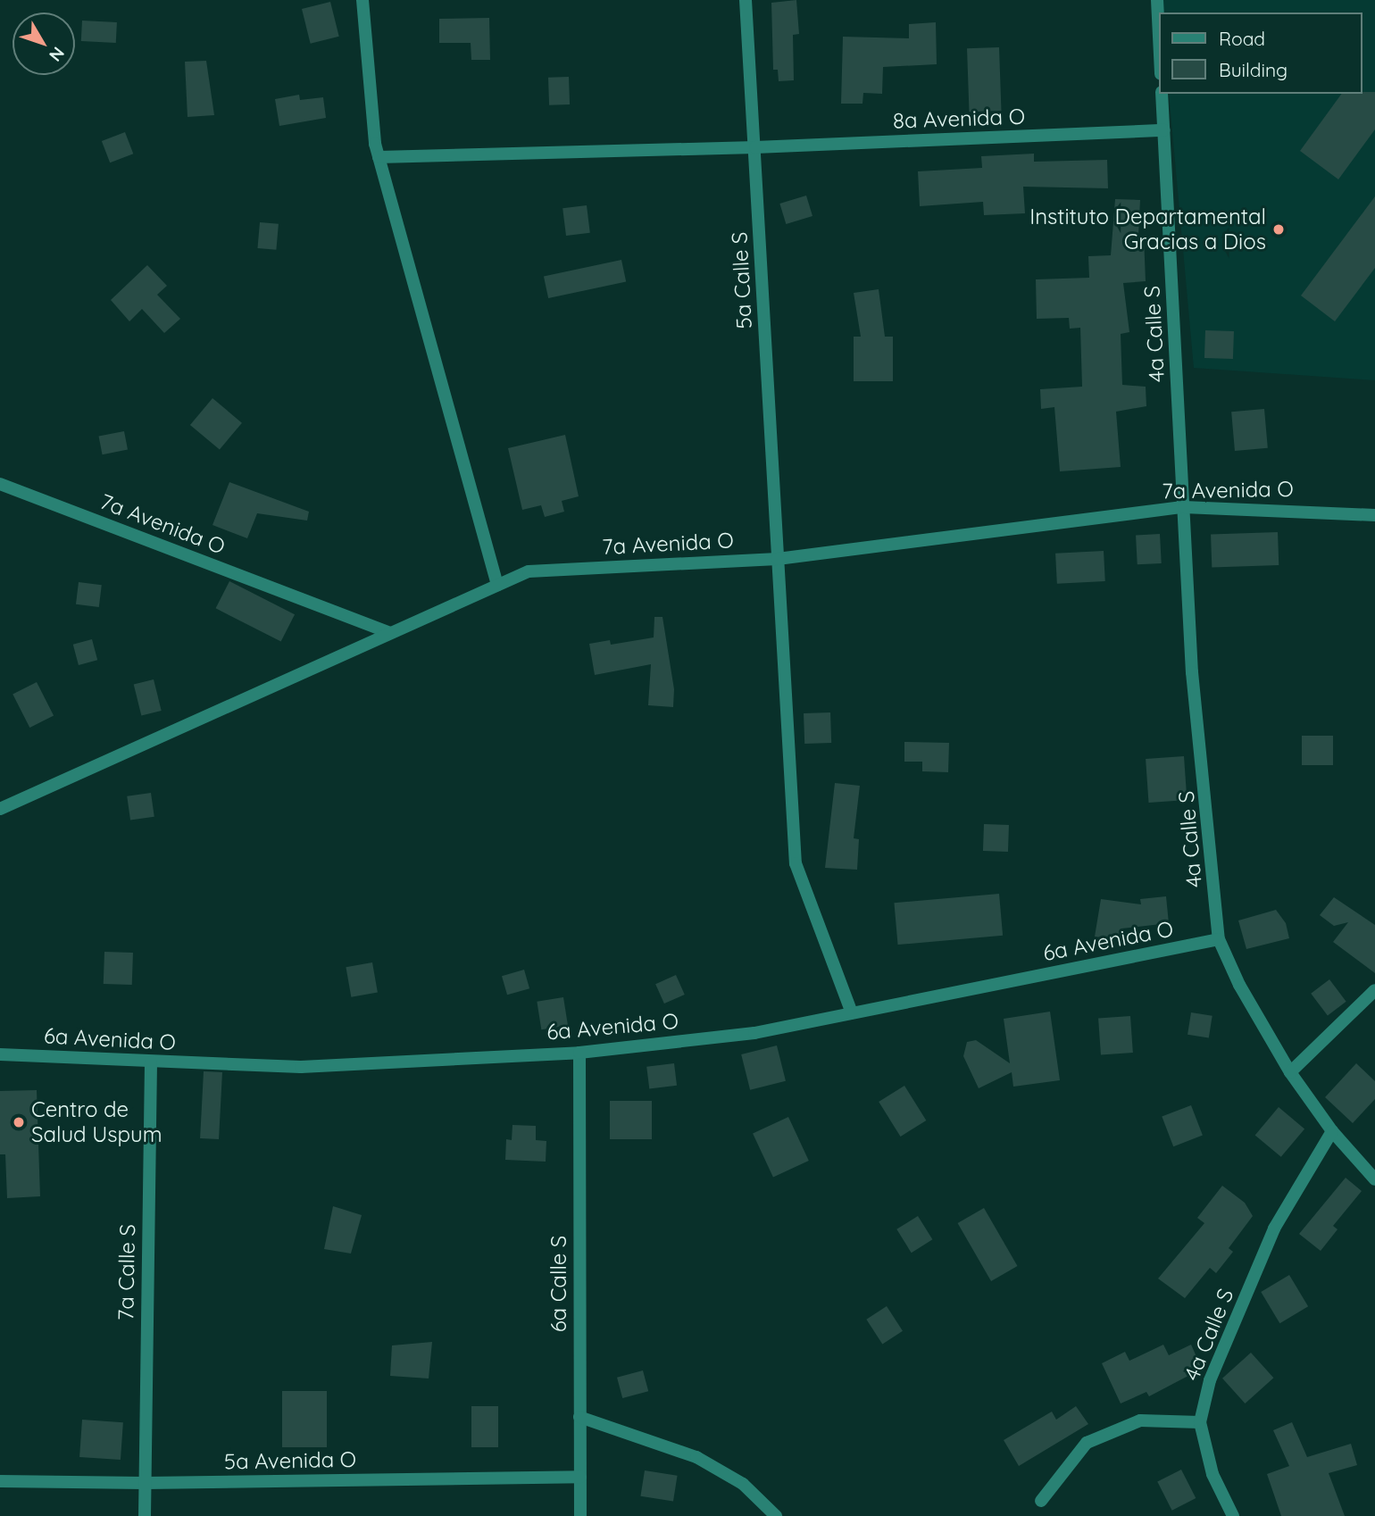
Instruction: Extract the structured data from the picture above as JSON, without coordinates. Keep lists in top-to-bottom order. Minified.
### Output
{"streets":{"street":["8a Avenida O","5a Calle S","4a Calle S","7a Avenida O","6a Avenida O","7a Calle S","6a Calle S","5a Avenida O"]},"crossings":[["8a Avenida O","5a Calle S"],["8a Avenida O","4a Calle S"],["5a Calle S","7a Avenida O"],["5a Calle S","6a Avenida O"],["4a Calle S","7a Avenida O"],["4a Calle S","6a Avenida O"],["6a Avenida O","7a Calle S"],["6a Avenida O","6a Calle S"],["7a Calle S","5a Avenida O"],["6a Calle S","5a Avenida O"]],"places":["Instituto Departamental Gracias a Dios","Centro de Salud Uspum"],"legend":["Road","Building"],"north":"bottom right"}
